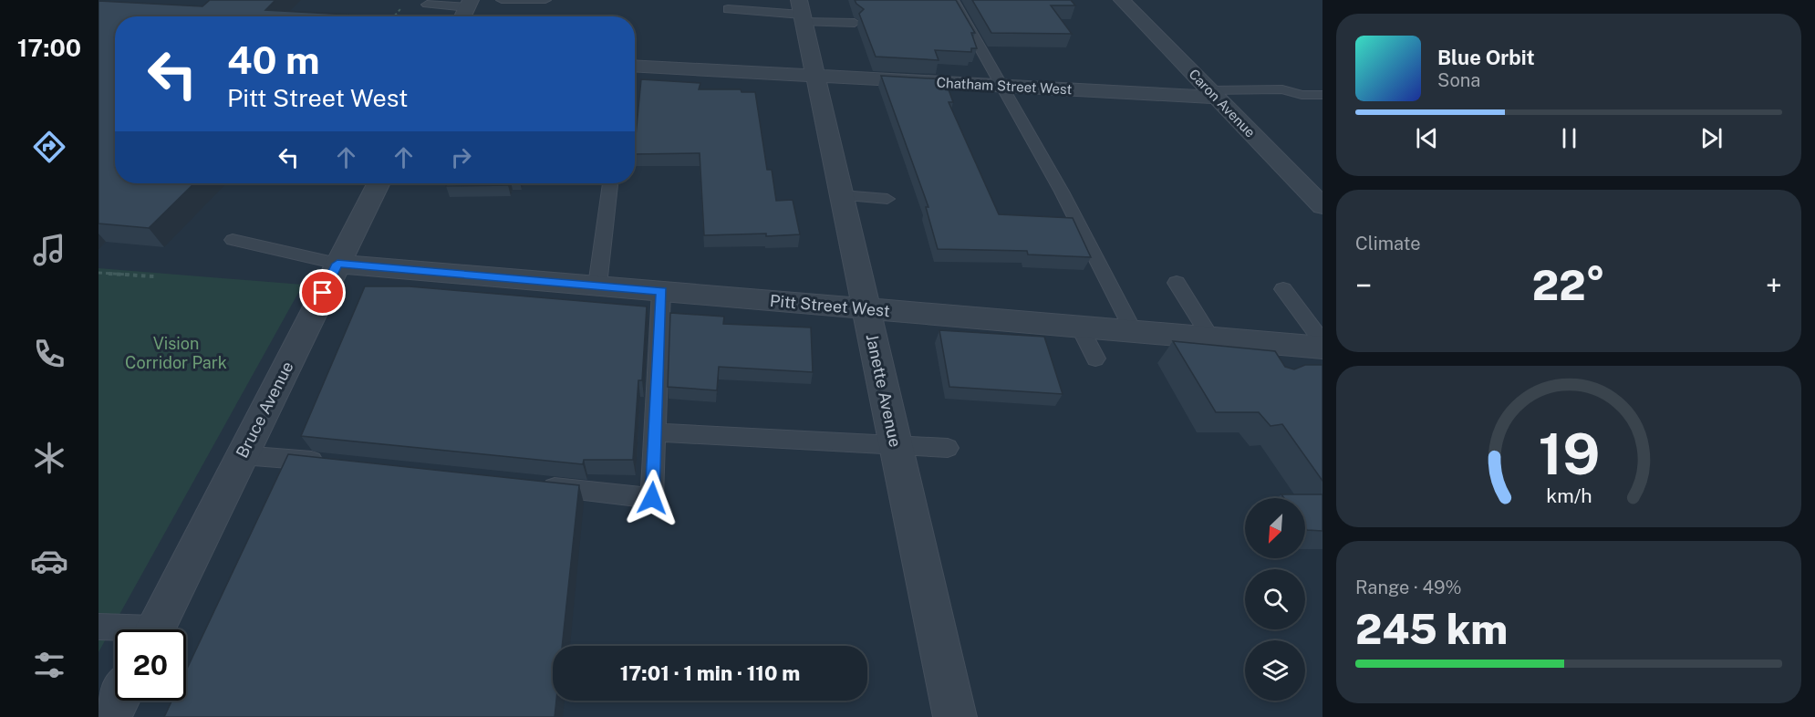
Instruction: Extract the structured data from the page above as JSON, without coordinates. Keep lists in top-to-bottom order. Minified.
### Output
{"streets":{"street":["Chatham Street West","Caron Avenue","Pitt Street West","Janette Avenue","Bruce Avenue"]},"crossings":[["Chatham Street West","Caron Avenue"],["Chatham Street West","Janette Avenue"],["Pitt Street West","Janette Avenue"],["Pitt Street West","Bruce Avenue"]],"parks":["Vision Corridor Park"],"north":"bottom left","page":{"tabs":"17:00","turn":["40 m","Pitt Street West"],"song":["Blue Orbit","Sona"],"tile":["Climate",["Range · 49%","245 km"]],"heat":["−","22°","+"],"limit":"20","trip":"17:01 · 1 min · 110 m","gauge":["19","km/h"]}}
